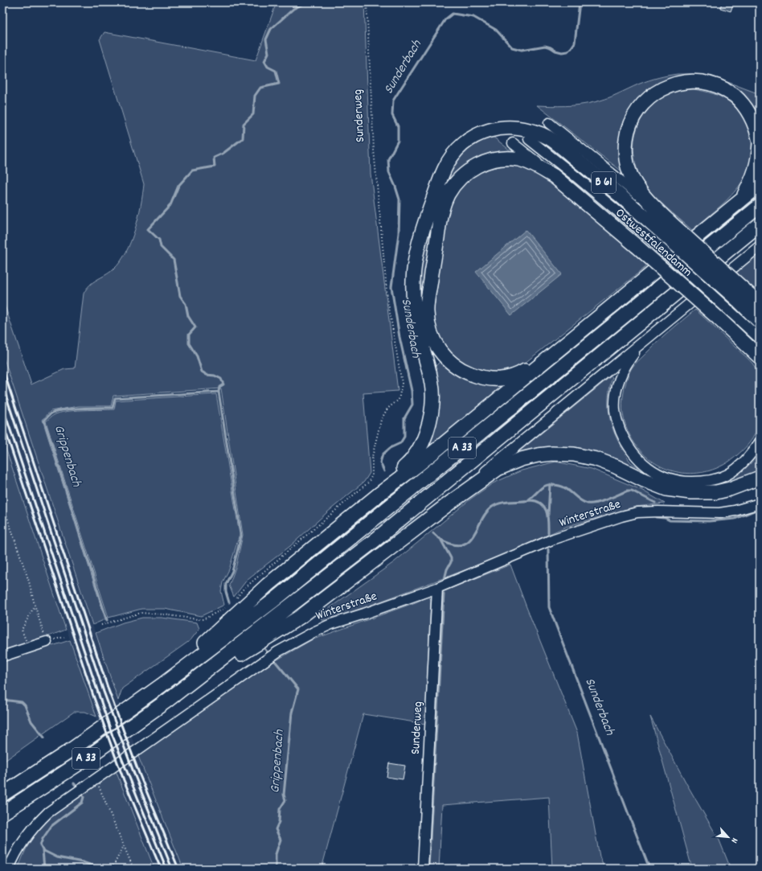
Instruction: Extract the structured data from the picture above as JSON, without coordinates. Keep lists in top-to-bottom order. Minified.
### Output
{"streets":{"highway":["B 61","Ostwestfalendamm","A 33"],"street":["Sunderweg","Winterstraße"]},"crossings":[["Sunderweg","Winterstraße"]],"water":["Sunderbach","Grippenbach"],"north":"bottom right"}
